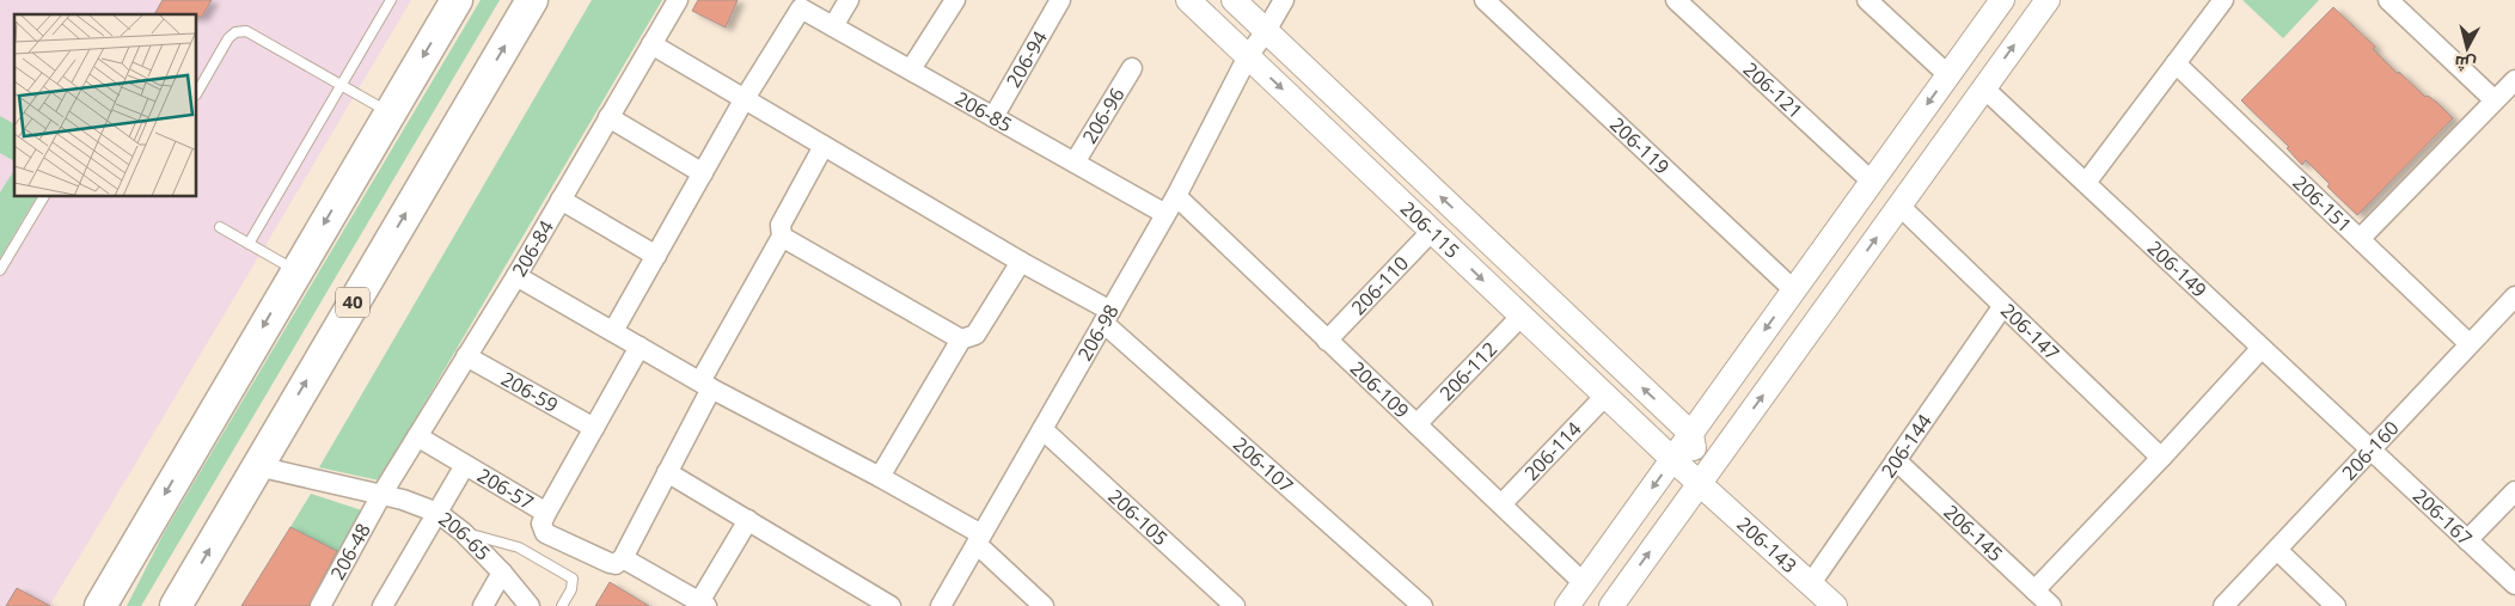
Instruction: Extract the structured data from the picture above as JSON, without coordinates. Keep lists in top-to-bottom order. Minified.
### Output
{"streets":{"highway":["40"],"street":["206-94","206-121","206-85","206-96","206-119","206-151","206-115","206-84","206-149","206-110","206-147","206-98","206-112","206-109","206-59","206-144","206-114","206-160","206-107","206-57","206-105","206-167","206-145","206-65","206-143","206-48"]},"crossings":[["206-94","206-85"],["206-85","206-96"],["206-85","206-98"],["206-85","206-107"],["206-151","206-160"],["206-115","206-110"],["206-115","206-98"],["206-115","206-112"],["206-115","206-114"],["206-115","206-143"],["206-84","206-59"],["206-84","206-107"],["206-84","206-57"],["206-84","206-65"],["206-84","206-48"],["206-149","206-160"],["206-149","206-167"],["206-110","206-109"],["40","206-65"],["206-147","206-144"],["206-98","206-109"],["206-98","206-107"],["206-98","206-105"],["206-112","206-109"],["206-109","206-114"],["206-144","206-145"],["206-144","206-143"],["206-160","206-167"],["206-65","206-48"]],"north":"bottom"}
